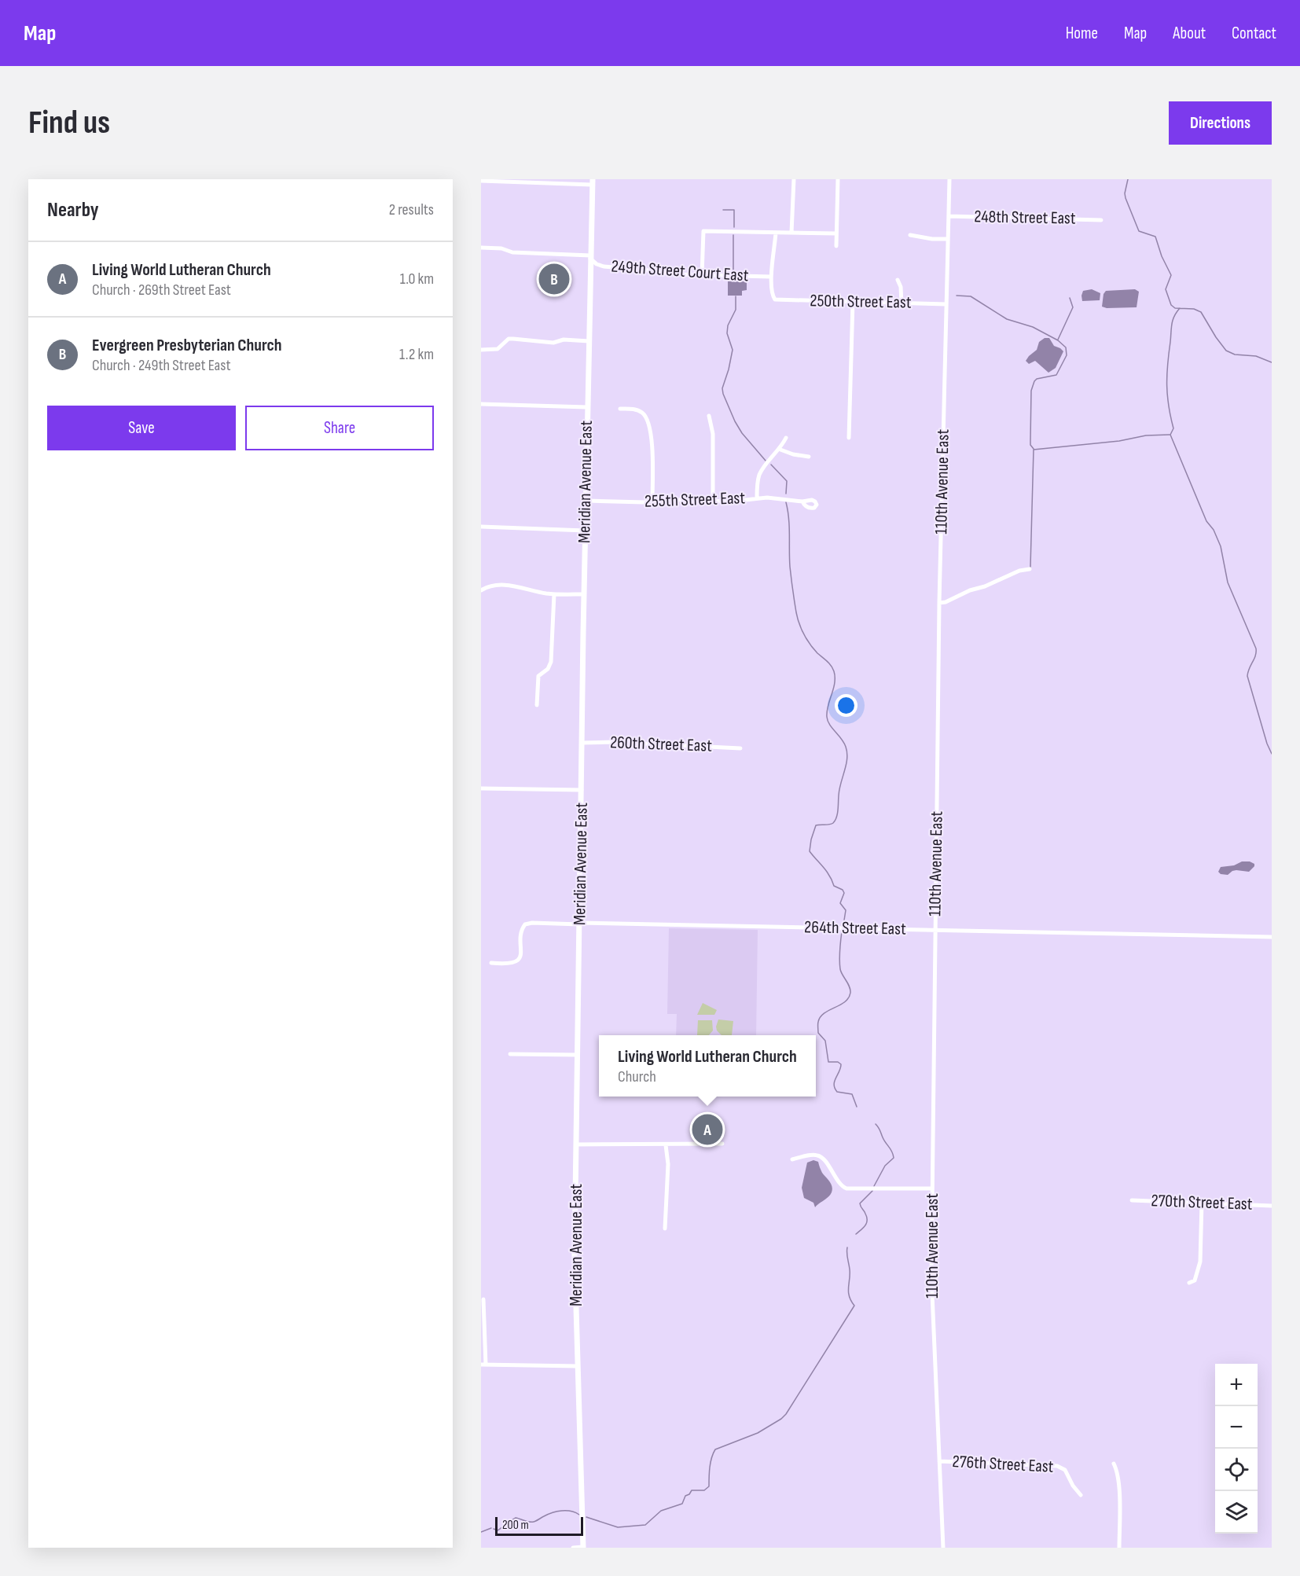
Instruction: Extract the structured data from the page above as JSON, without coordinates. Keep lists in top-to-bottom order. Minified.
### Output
{"streets":{"main road":["Meridian Avenue East"],"street":["248th Street East","249th Street Court East","250th Street East","110th Avenue East","255th Street East","260th Street East","264th Street East","270th Street East","276th Street East"]},"crossings":[["248th Street East","110th Avenue East"],["249th Street Court East","250th Street East"],["249th Street Court East","Meridian Avenue East"],["250th Street East","110th Avenue East"],["Meridian Avenue East","255th Street East"],["Meridian Avenue East","260th Street East"],["Meridian Avenue East","264th Street East"],["110th Avenue East","264th Street East"],["110th Avenue East","276th Street East"]],"scale_bar":"200 m","page":{"header":"Map","nav":["Home","Map","About","Contact"],"buttons":["Directions",["Save","Share"]],"title":"Find us","heading":["Nearby","2 results"],"list":[{"mark":"A","name":"Living World Lutheran Church","note":"Church · 269th Street East","value":"1.0 km"},{"mark":"B","name":"Evergreen Presbyterian Church","note":"Church · 249th Street East","value":"1.2 km"}],"pins":["B","A"],"popup":["Living World Lutheran Church","Church"],"map_buttons":["+","−"],"scale":"200 m"}}
